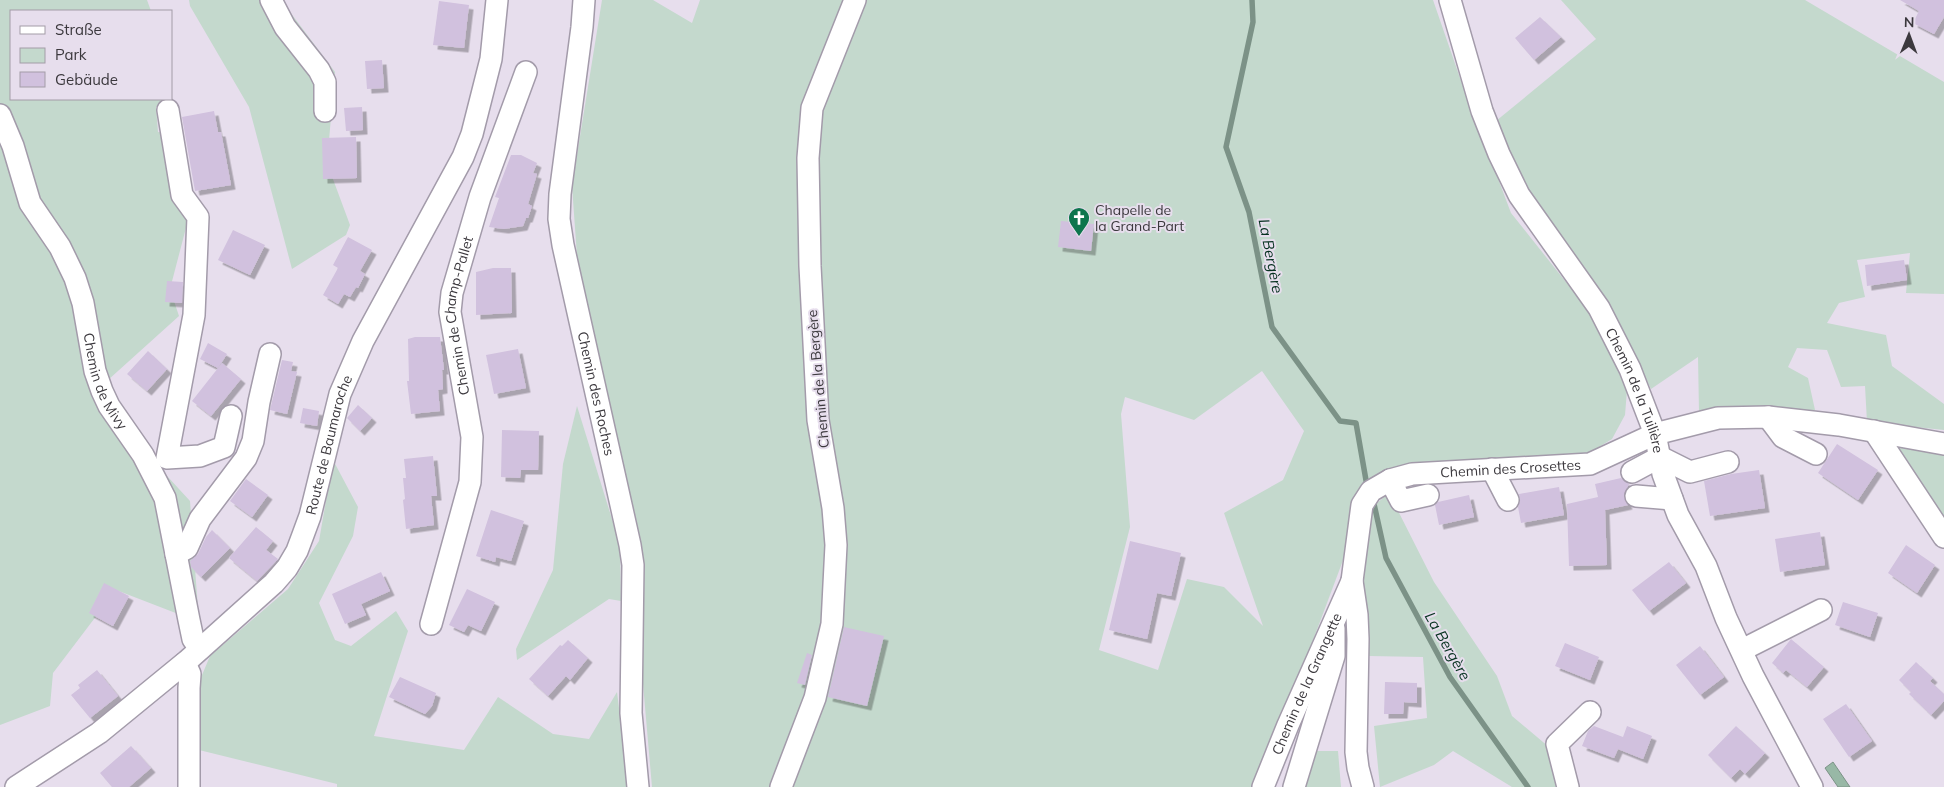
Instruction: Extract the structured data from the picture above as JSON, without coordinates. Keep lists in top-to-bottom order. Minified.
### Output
{"streets":{"street":["Chemin de Champ-Pallet","Chemin de la Bergère","Chemin de Mivy","Chemin de la Tuilière","Chemin des Roches","Route de Baumaroche","Chemin des Crosettes","Chemin de la Grangette"]},"crossings":[["Chemin de Mivy","Route de Baumaroche"],["Chemin de la Tuilière","Chemin des Crosettes"],["Chemin des Crosettes","Chemin de la Grangette"]],"water":["La Bergère"],"places":{"church":["Chapelle de la Grand-Part"]},"legend":["Straße","Park","Gebäude"],"north":"top"}
